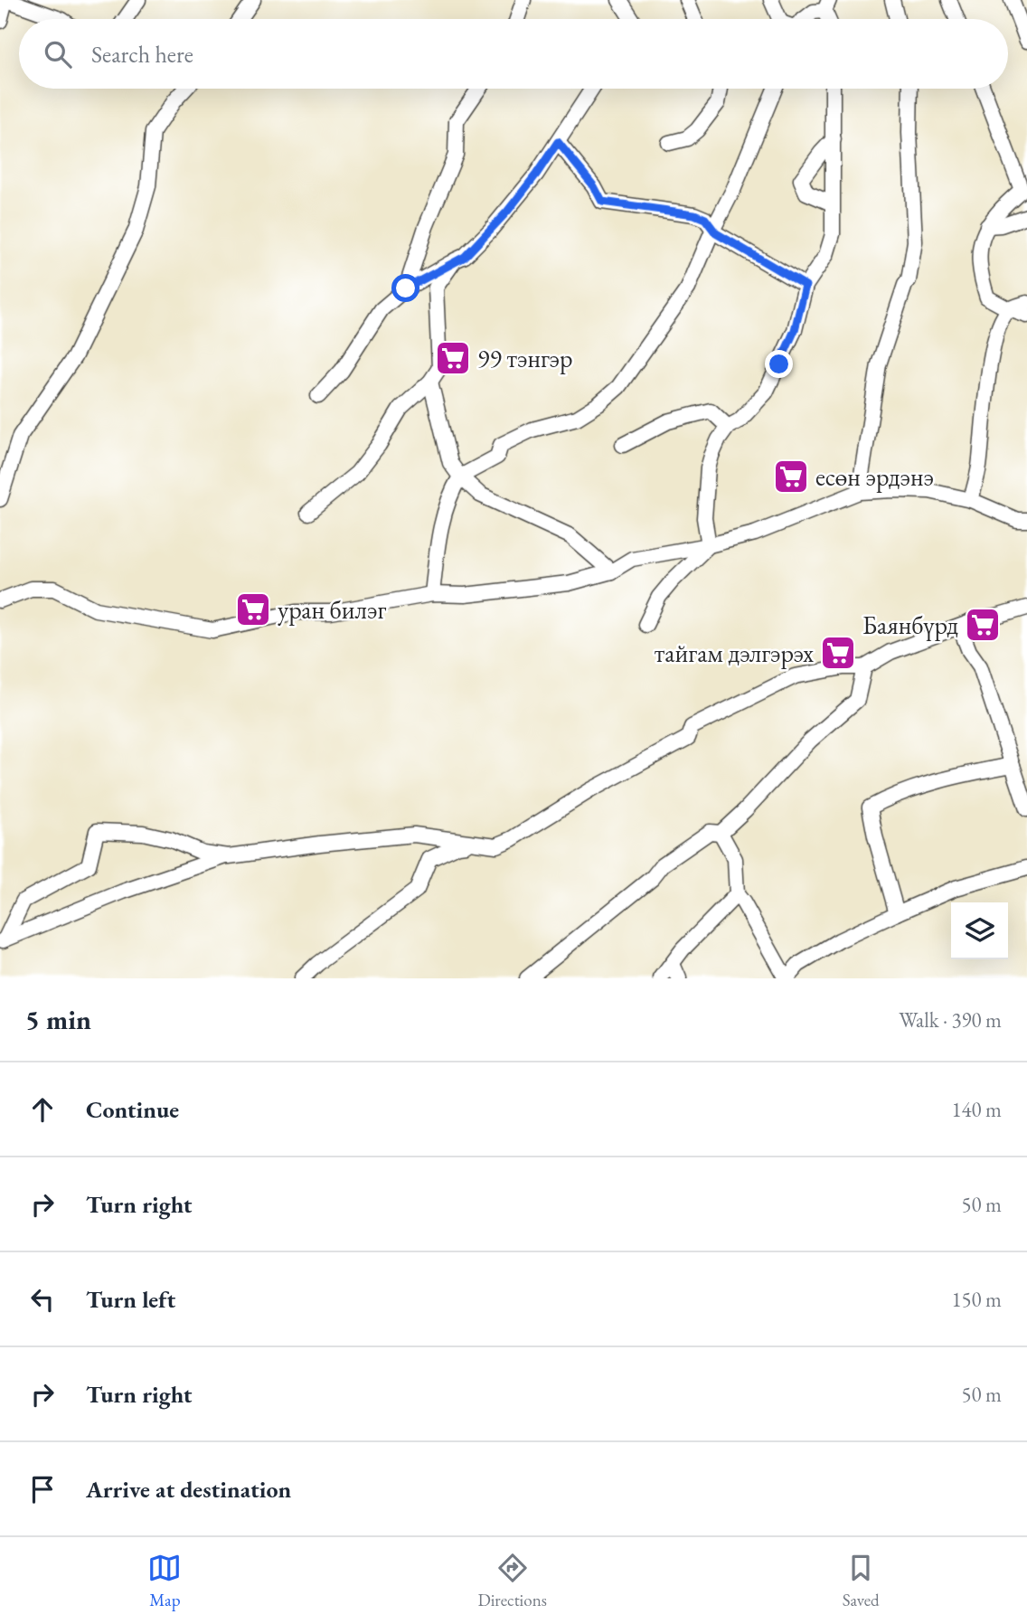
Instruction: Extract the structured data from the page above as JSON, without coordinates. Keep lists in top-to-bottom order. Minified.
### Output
{"places":{"supermarket":["99 тэнгэр","есөн эрдэнэ","уран билэг","Баянбүрд","тайгам дэлгэрэх"]},"page":{"search":"Search here","heading":["5 min","Walk · 390 m"],"list":[["Continue","140 m"],["Turn right","50 m"],["Turn left","150 m"],["Turn right","50 m"],"Arrive at destination"],"nav":["Map","Directions","Saved"]}}
